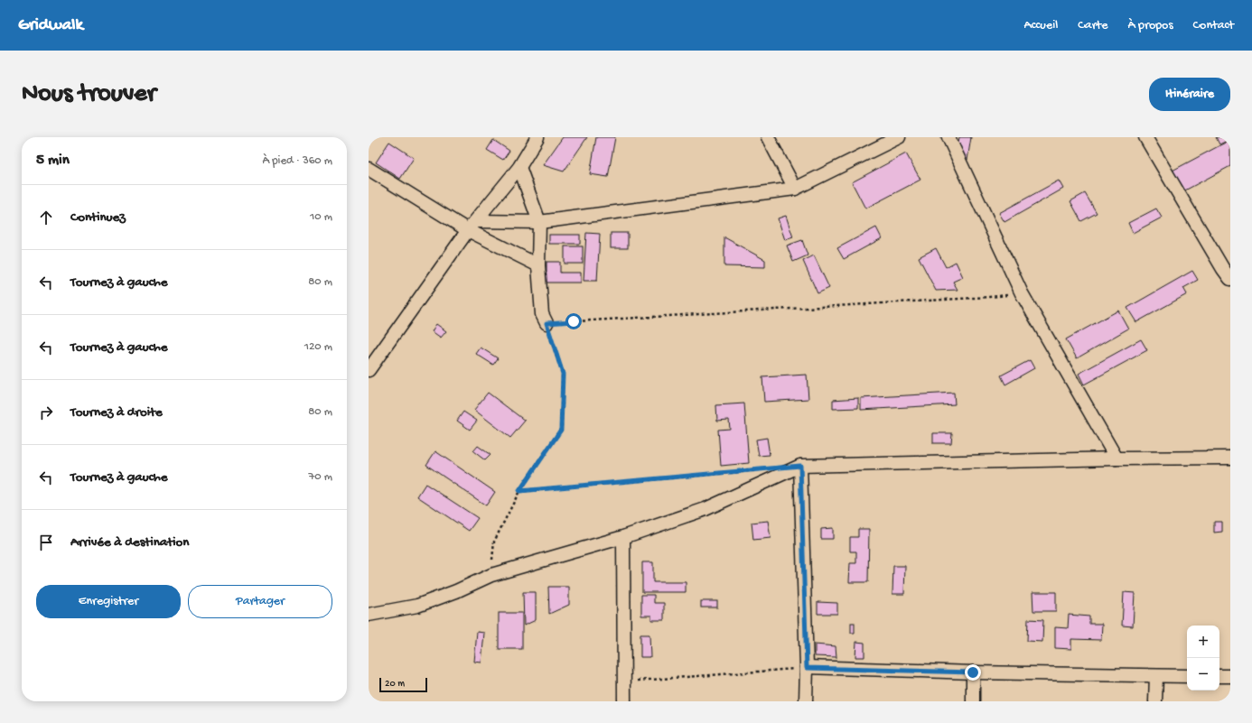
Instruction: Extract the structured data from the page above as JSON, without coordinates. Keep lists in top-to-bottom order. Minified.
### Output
{"scale_bar":"20 m","page":{"header":"Gridwalk","nav":["Accueil","Carte","À propos","Contact"],"buttons":["Itinéraire",["Enregistrer","Partager"]],"title":"Nous trouver","heading":["5 min","À pied · 360 m"],"list":[["Continuez","10 m"],["Tournez à gauche","80 m"],["Tournez à gauche","120 m"],["Tournez à droite","80 m"],["Tournez à gauche","70 m"],"Arrivée à destination"],"map_buttons":["+","−"],"scale":"20 m"}}
